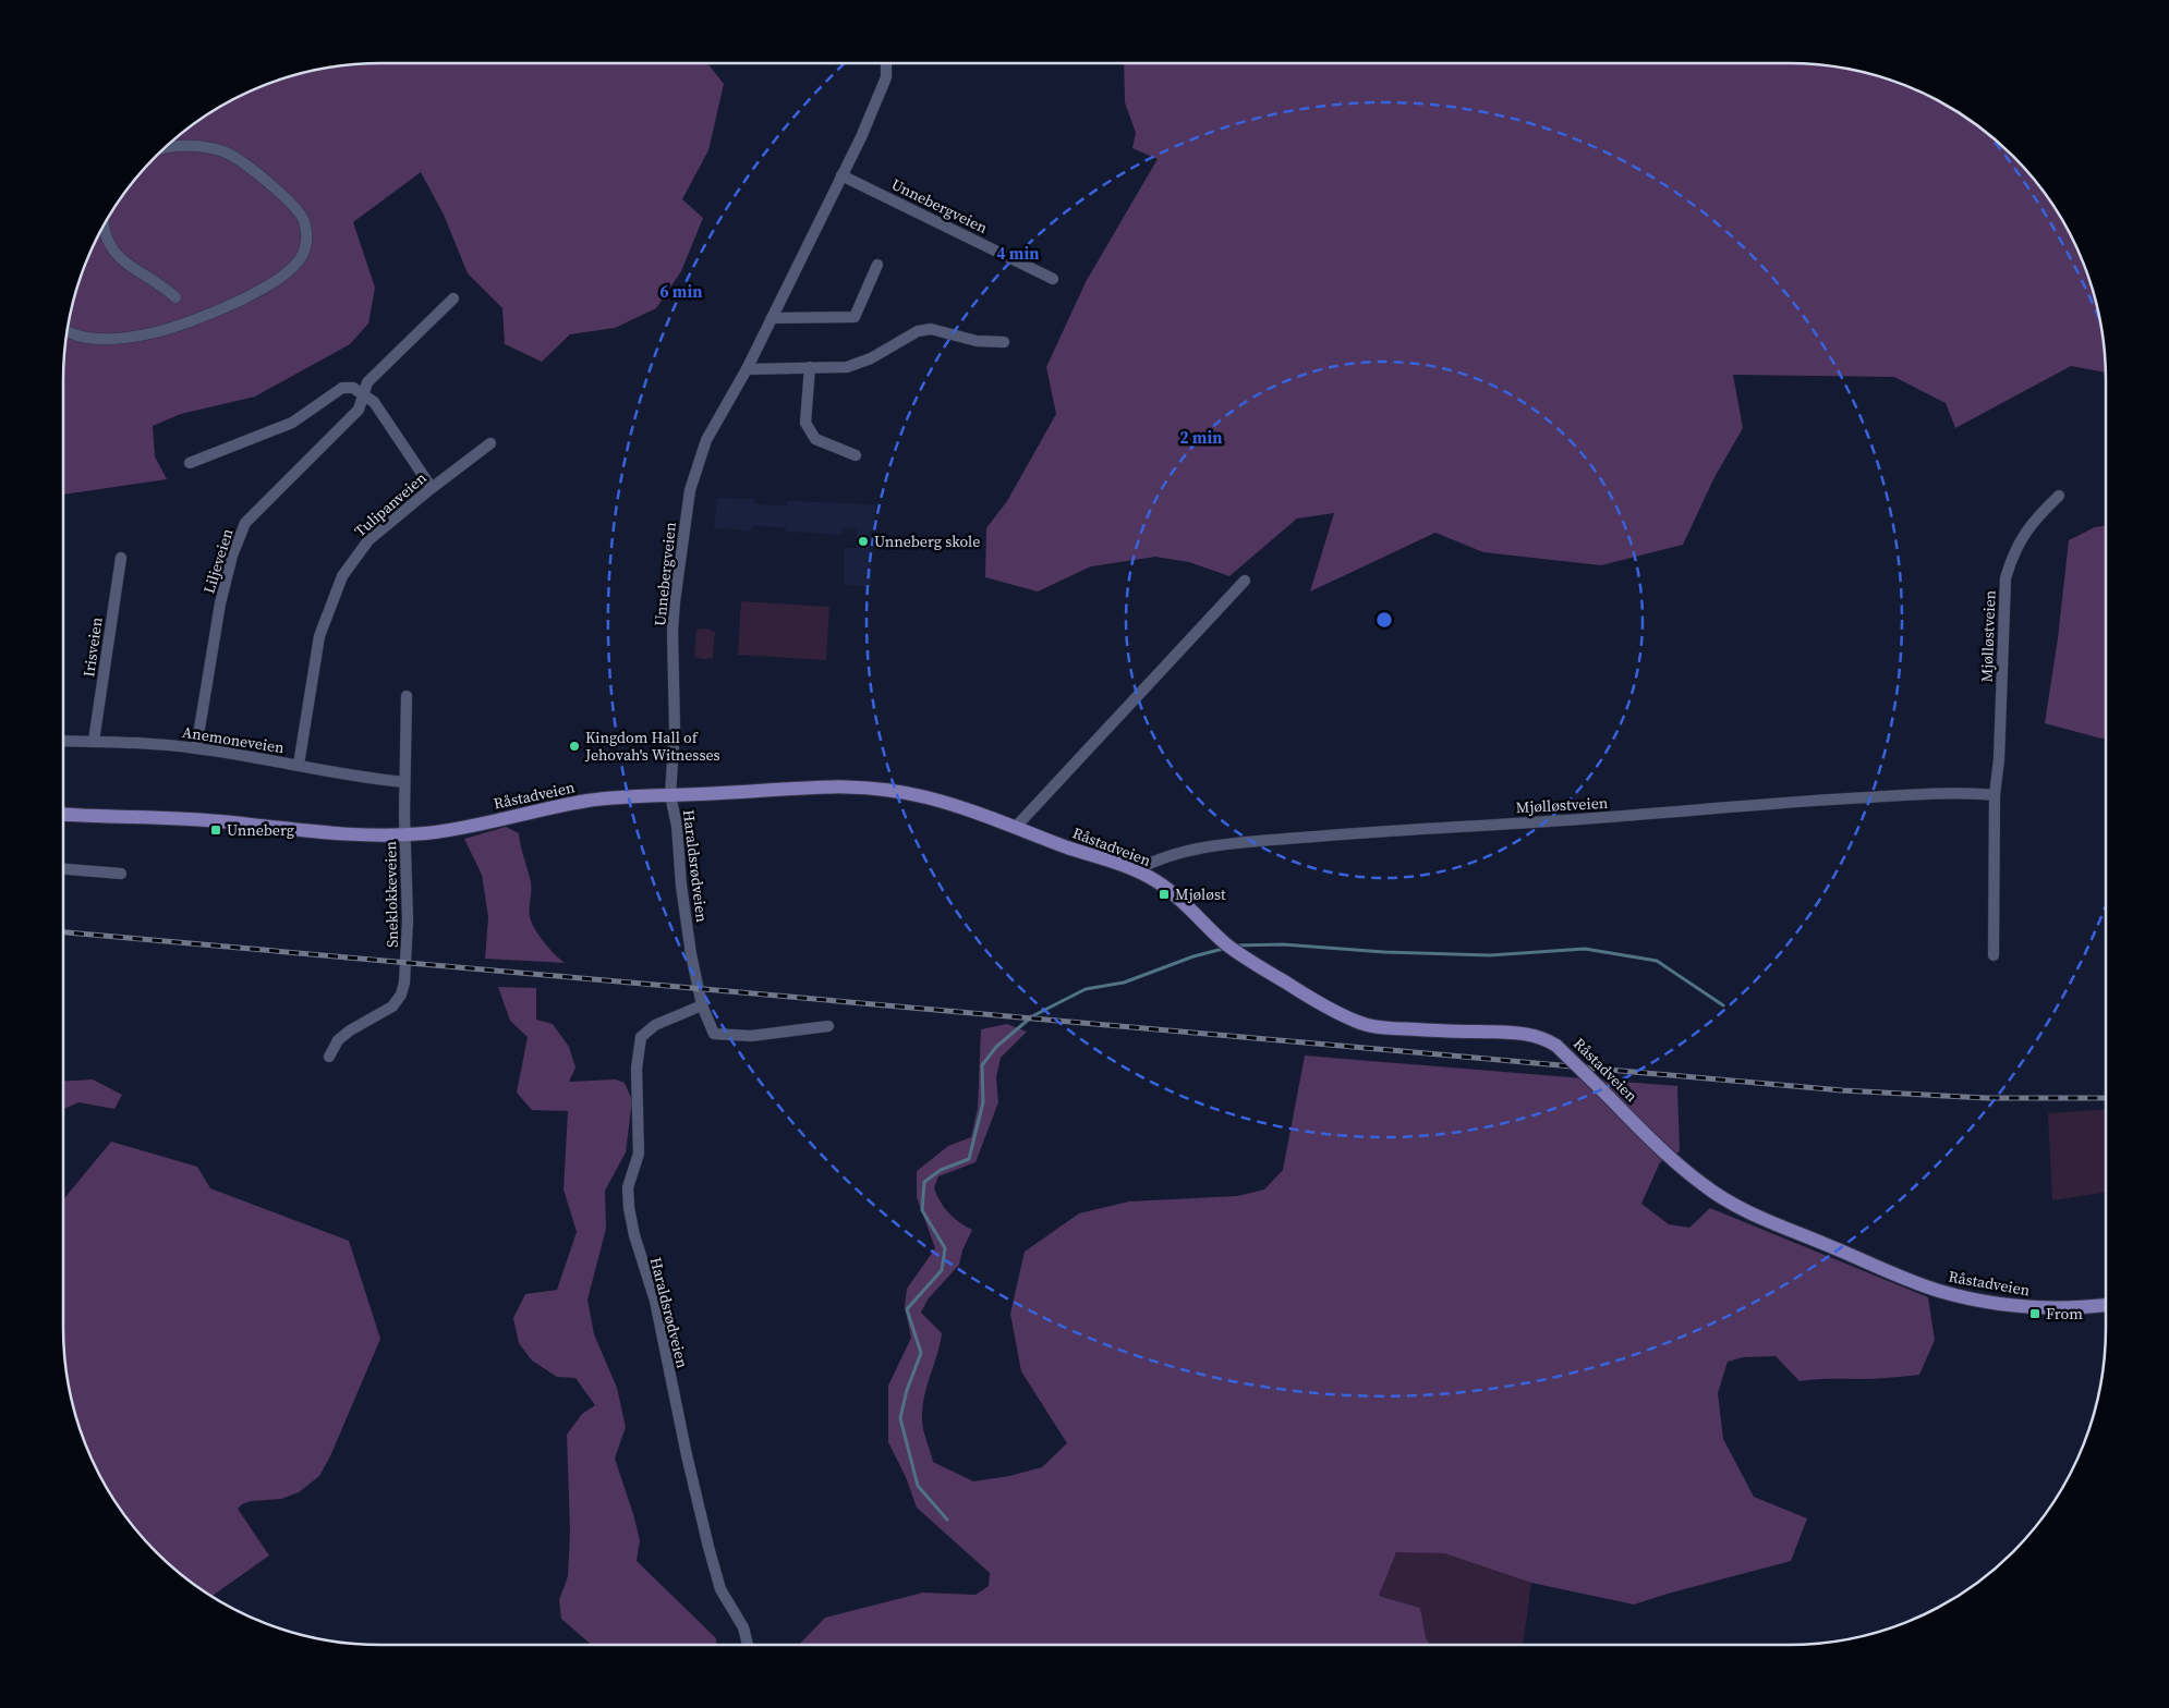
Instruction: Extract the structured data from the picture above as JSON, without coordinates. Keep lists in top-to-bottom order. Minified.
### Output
{"streets":{"main road":["Råstadveien"],"street":["Unnebergveien","Tulipanveien","Liljeveien","Mjølløstveien","Irisveien","Anemoneveien","Haraldsrødveien","Sneklokkeveien"]},"crossings":[["Unnebergveien","Råstadveien"],["Unnebergveien","Haraldsrødveien"],["Tulipanveien","Anemoneveien"],["Liljeveien","Anemoneveien"],["Mjølløstveien","Råstadveien"],["Irisveien","Anemoneveien"],["Anemoneveien","Sneklokkeveien"],["Råstadveien","Haraldsrødveien"],["Råstadveien","Sneklokkeveien"]],"places":{"other":["Unneberg skole","Kingdom Hall of Jehovah's Witnesses"],"transit":["Unneberg","Mjøløst","From"]},"rings":["4 min","6 min","2 min"]}
